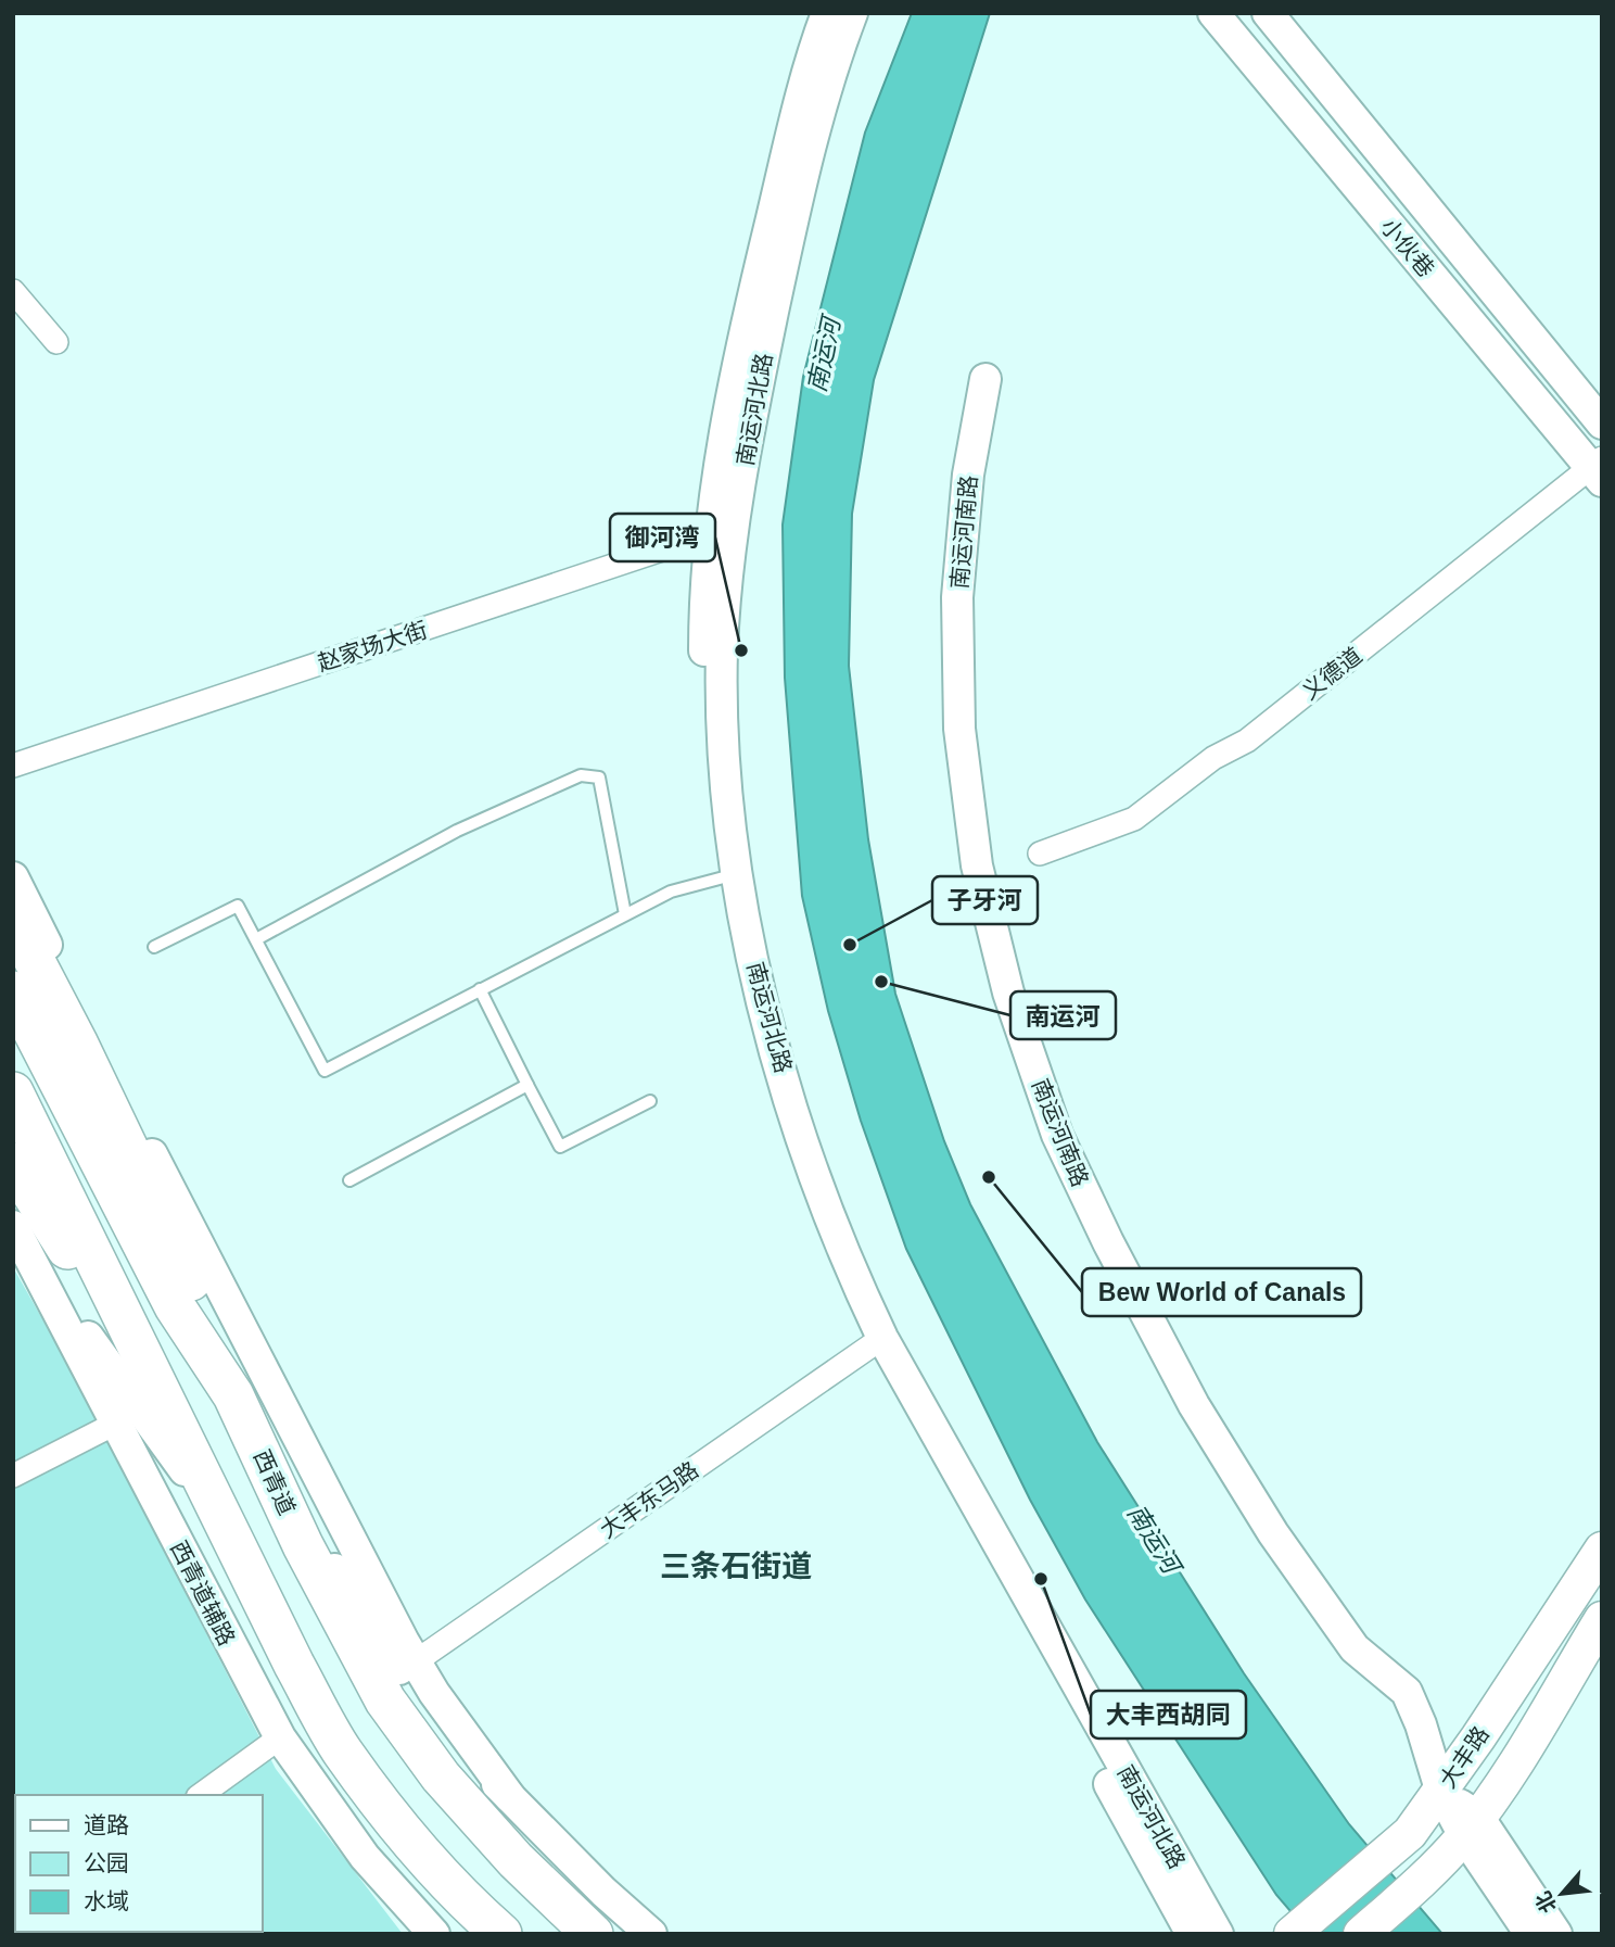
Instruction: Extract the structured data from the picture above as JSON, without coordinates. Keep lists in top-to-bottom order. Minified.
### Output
{"streets":{"highway":["西青道"],"main road":["大丰路"],"street":["小伙巷","南运河北路","南运河南路","赵家场大街","义德道","大丰东马路","西青道辅路"]},"crossings":[["小伙巷","义德道"],["南运河北路","赵家场大街"],["南运河北路","大丰东马路"],["南运河南路","大丰路"]],"districts":["三条石街道"],"water":["南运河"],"places":["御河湾","子牙河","南运河","Bew World of Canals","大丰西胡同"],"legend":["道路","公园","水域"],"north":"bottom left"}
